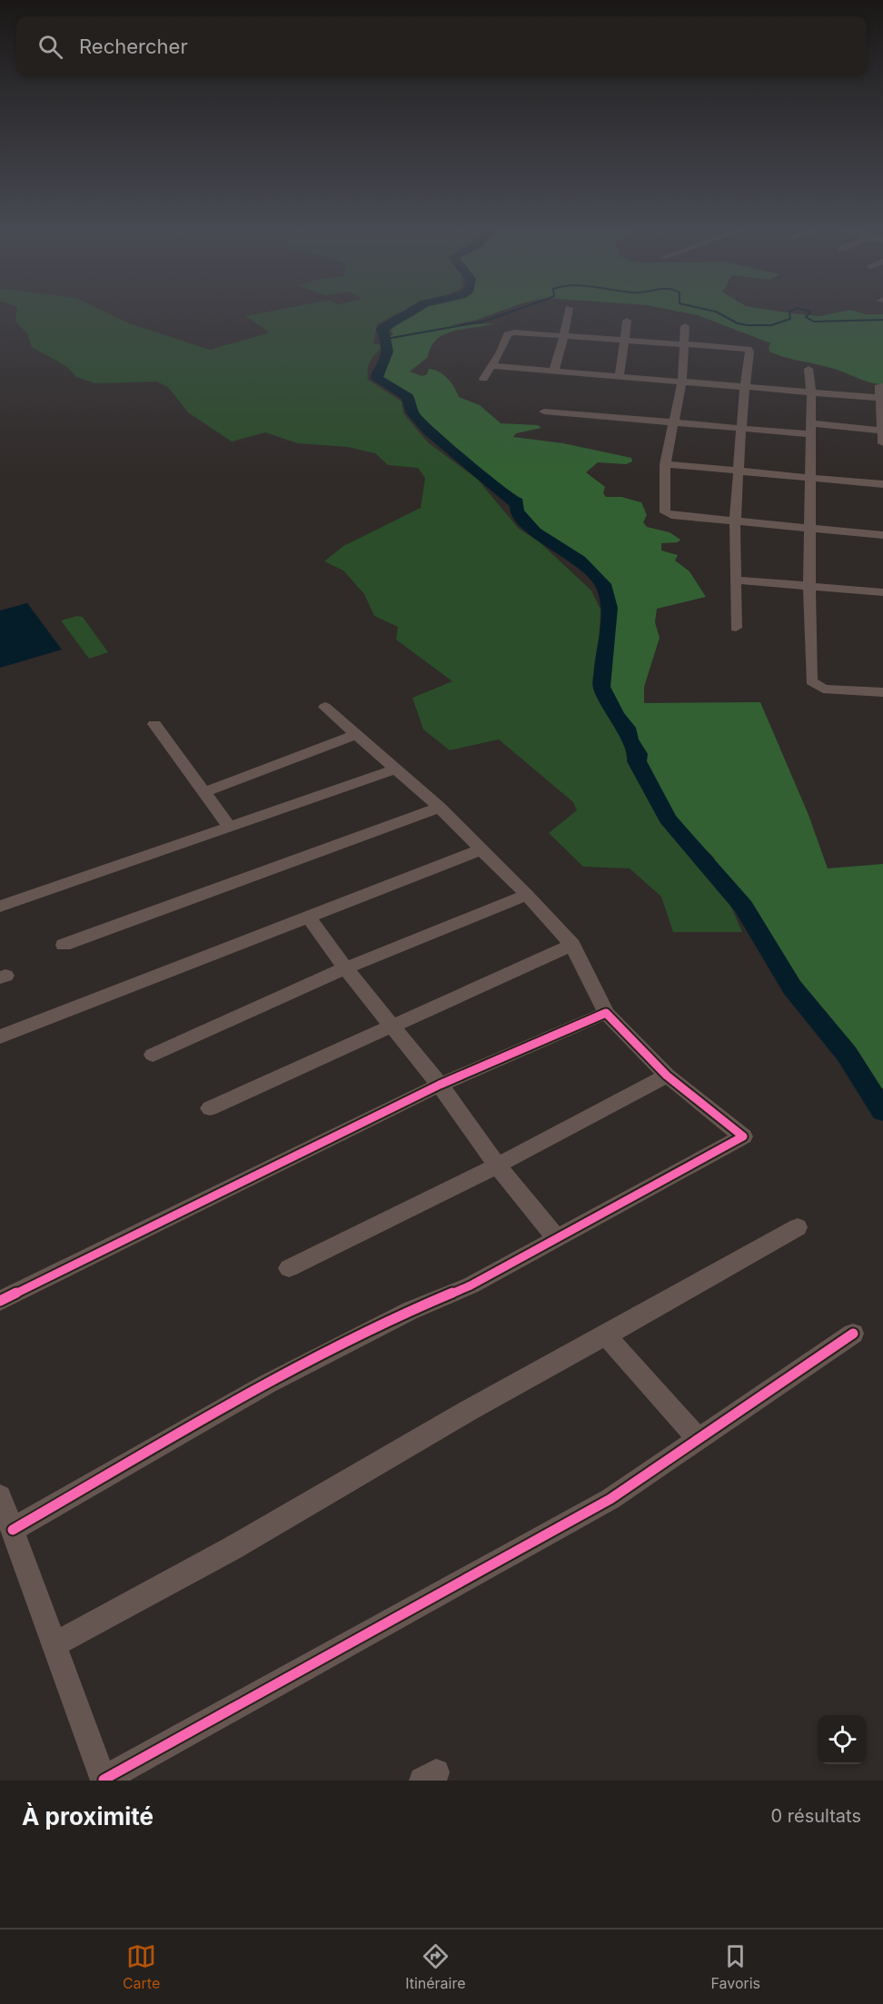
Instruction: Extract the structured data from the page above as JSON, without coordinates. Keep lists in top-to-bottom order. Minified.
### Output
{"page":{"search":"Rechercher","heading":["À proximité","0 résultats"],"nav":["Carte","Itinéraire","Favoris"]}}
